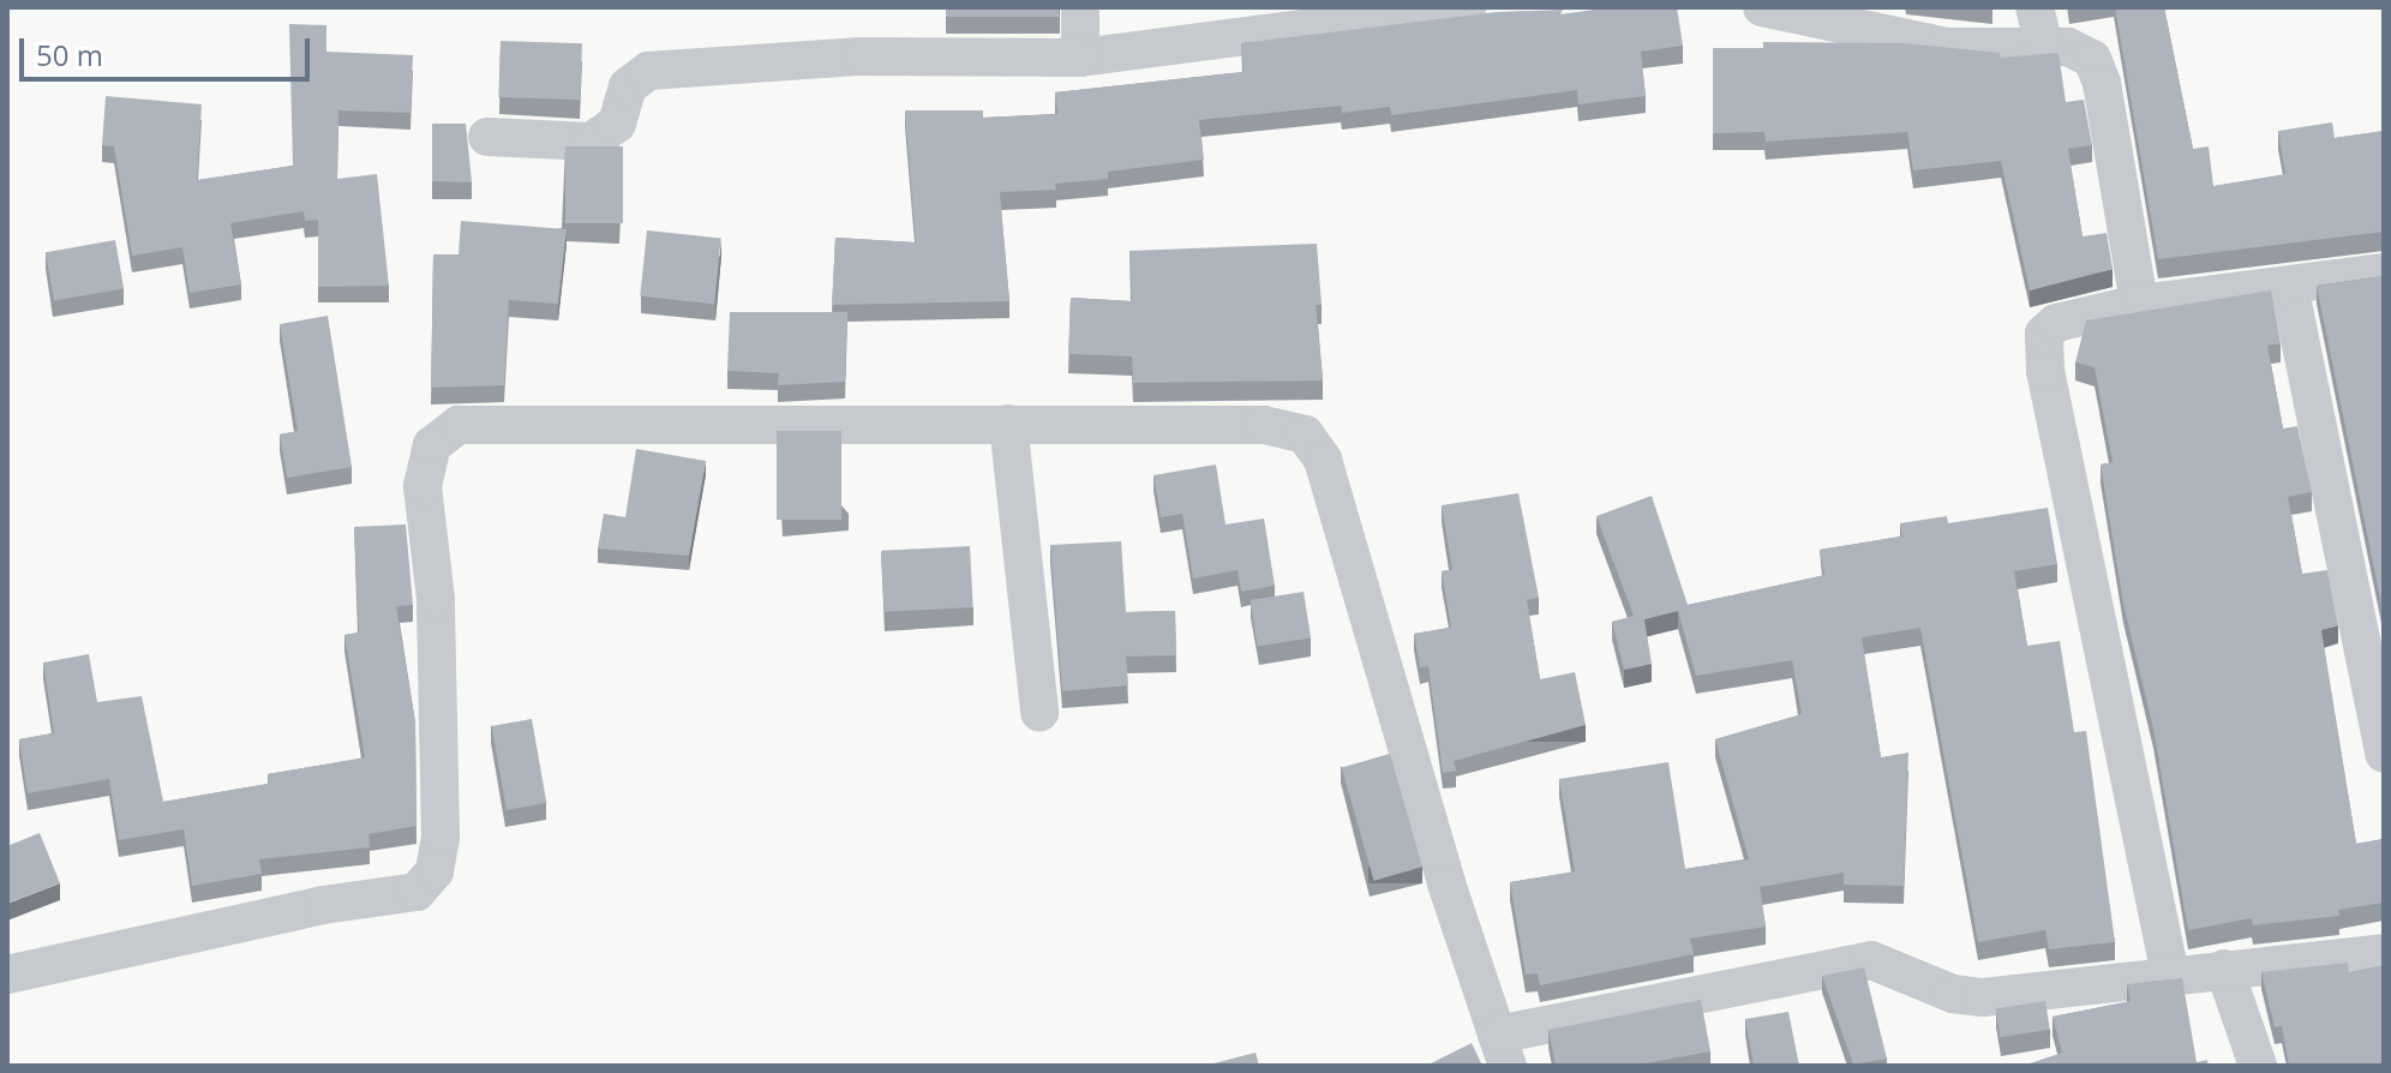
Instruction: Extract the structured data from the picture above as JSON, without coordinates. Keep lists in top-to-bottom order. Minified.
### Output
{"scale_bar":"50 m"}
